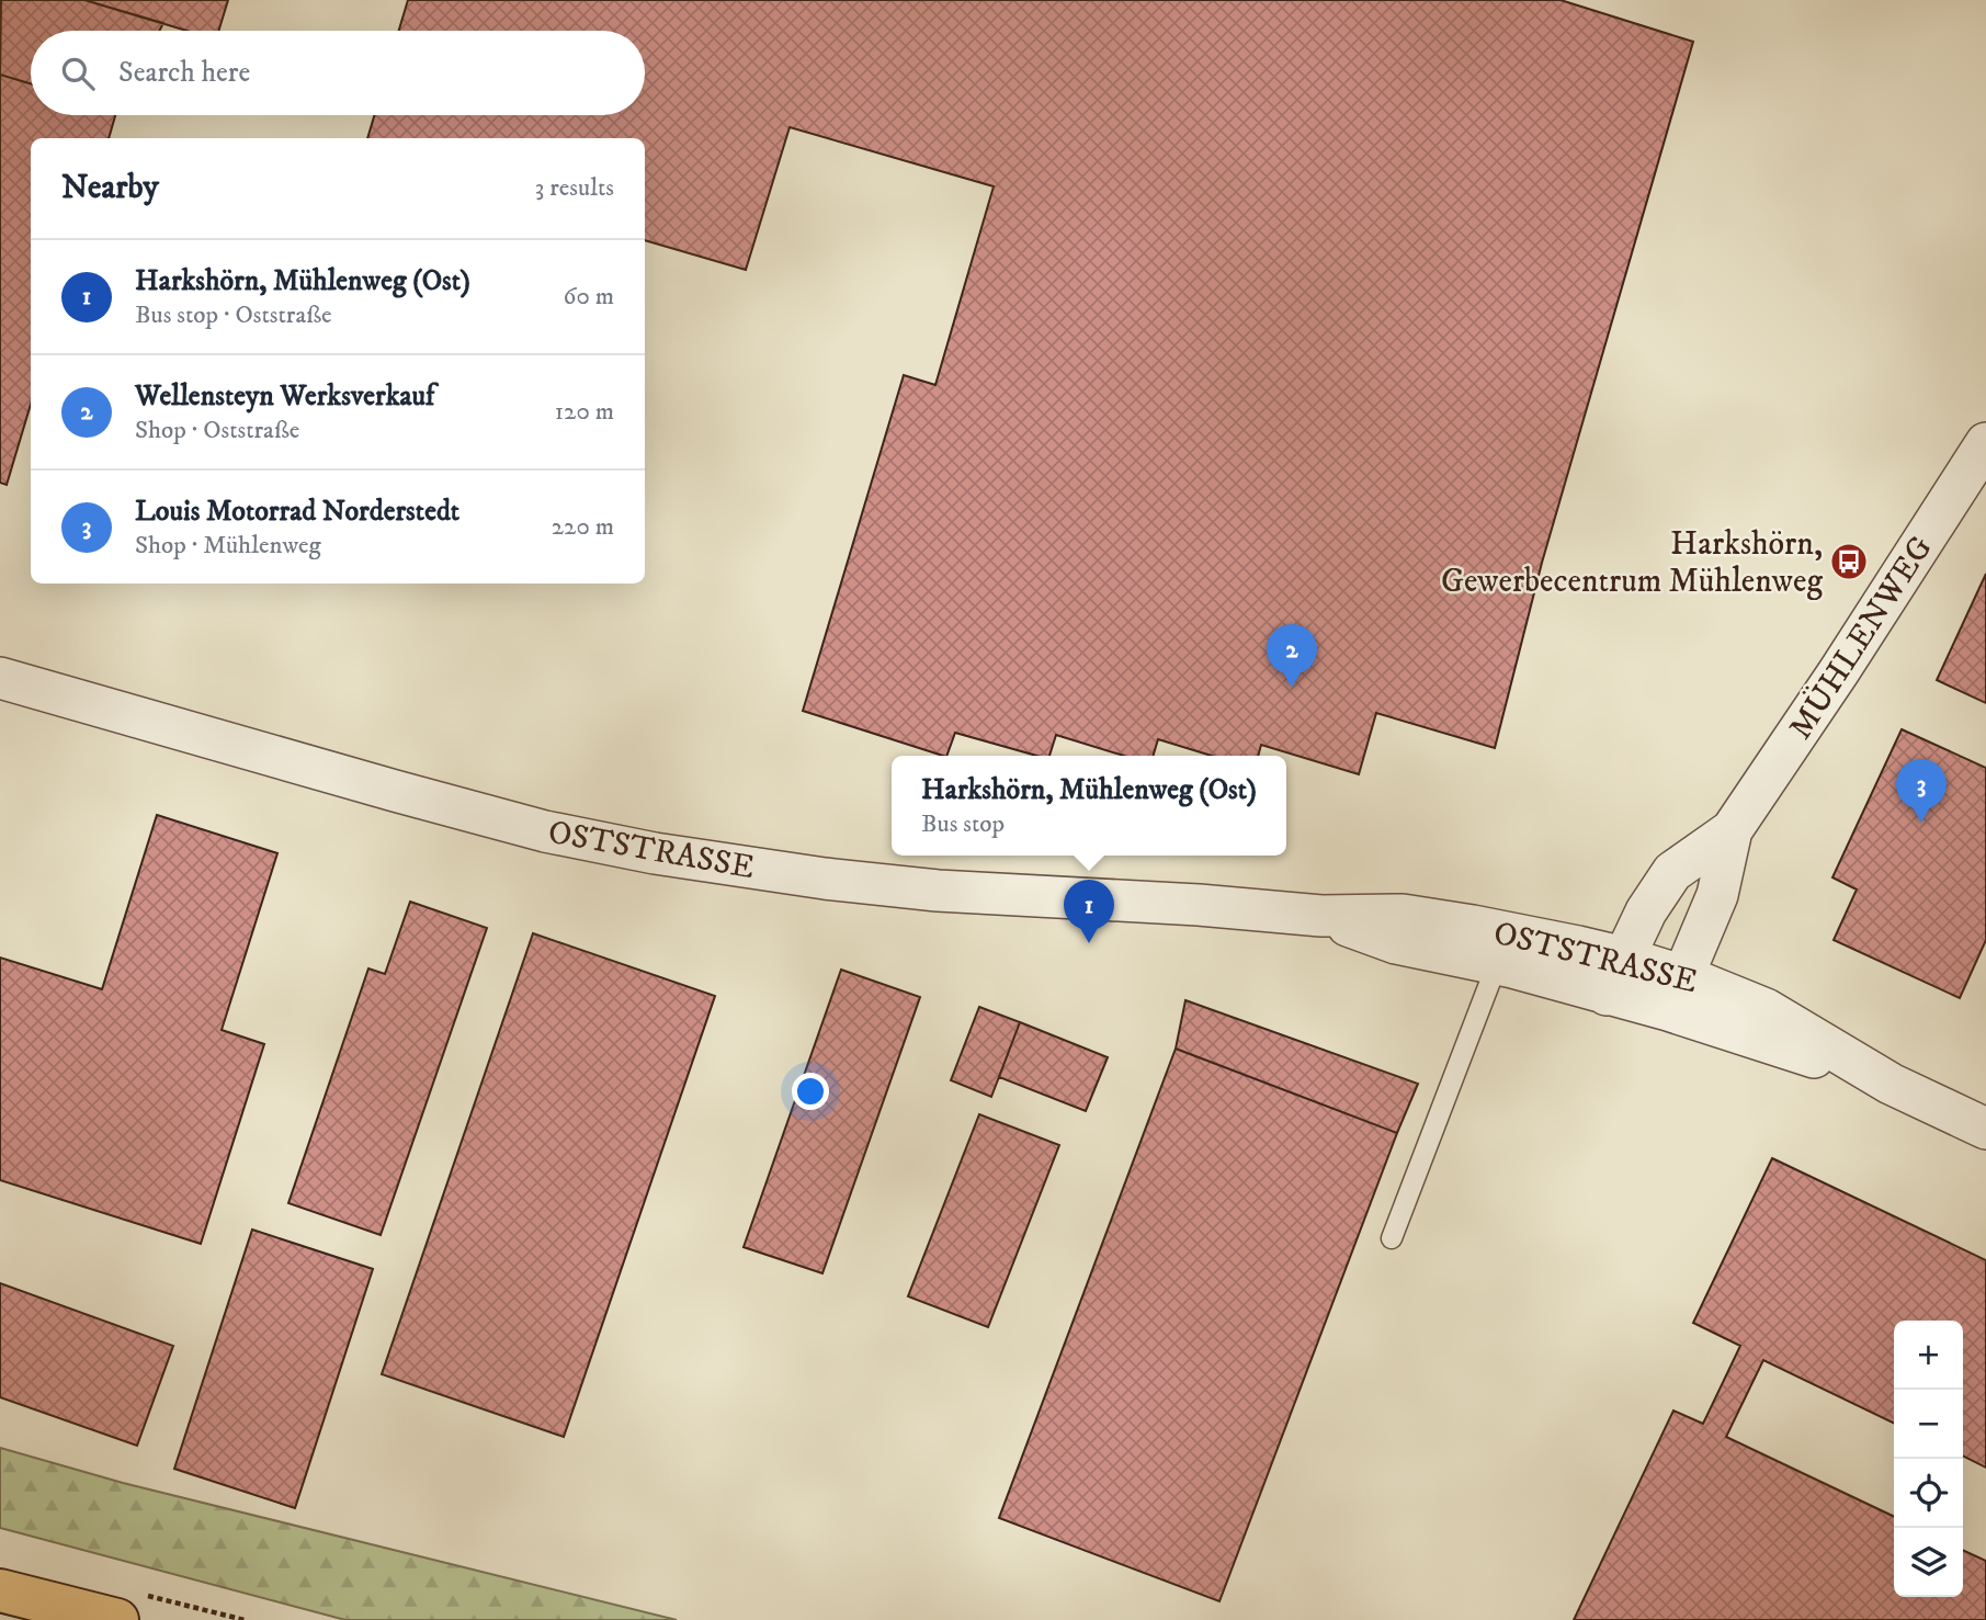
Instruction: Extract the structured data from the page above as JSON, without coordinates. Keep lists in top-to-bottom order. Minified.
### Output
{"streets":{"street":["MÜHLENWEG","OSTSTRASSE"]},"crossings":[["MÜHLENWEG","OSTSTRASSE"]],"places":{"bus stop":["Harkshörn, Gewerbecentrum Mühlenweg"]},"page":{"search":"Search here","heading":["Nearby","3 results"],"list":[{"mark":"1","name":"Harkshörn, Mühlenweg (Ost)","note":"Bus stop · Oststraße","value":"60 m"},{"mark":"2","name":"Wellensteyn Werksverkauf","note":"Shop · Oststraße","value":"120 m"},{"mark":"3","name":"Louis Motorrad Norderstedt","note":"Shop · Mühlenweg","value":"220 m"}],"pins":["2","3","1"],"popup":["Harkshörn, Mühlenweg (Ost)","Bus stop"],"map_buttons":["+","−"]}}
